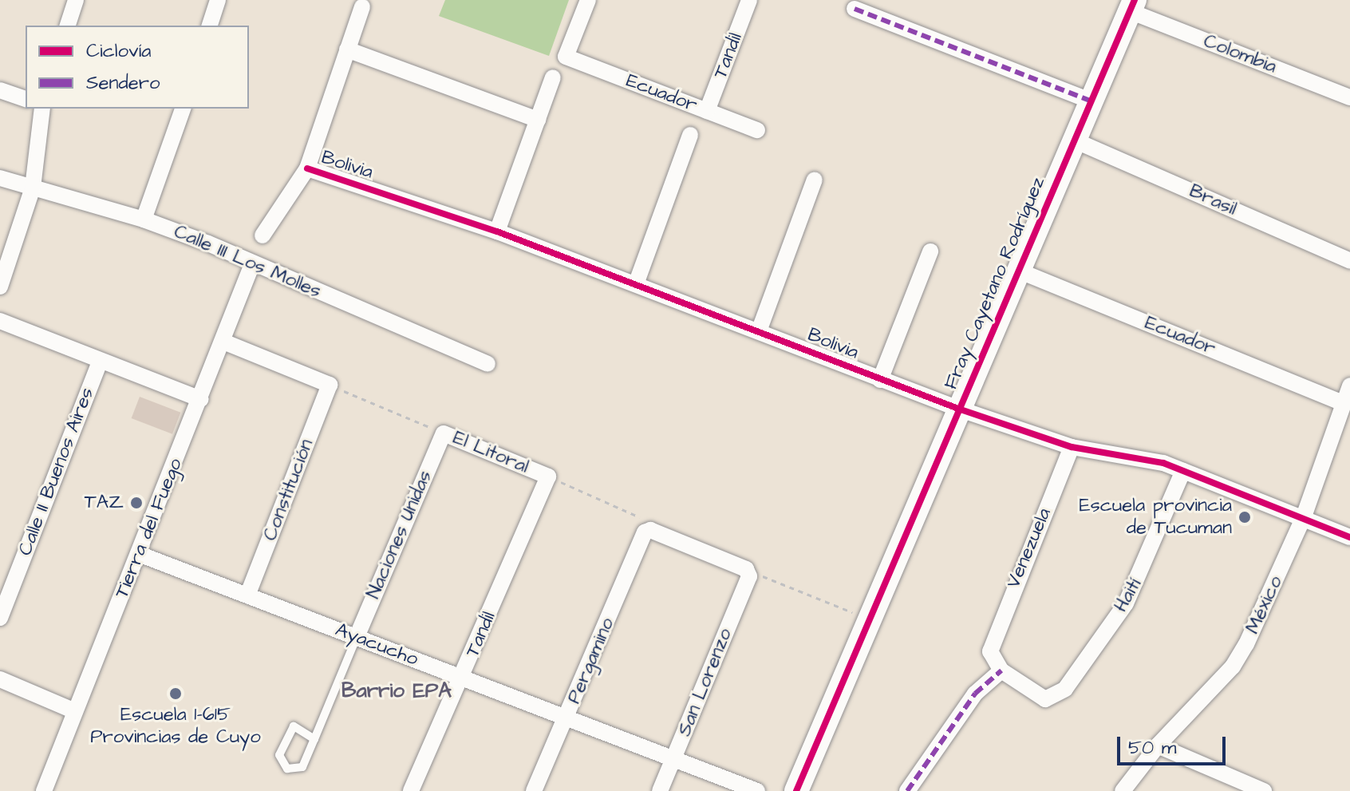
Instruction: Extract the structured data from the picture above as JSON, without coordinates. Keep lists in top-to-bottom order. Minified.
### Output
{"streets":{"street":["Colombia","Tandil","Ecuador","Bolivia","Brasil","Calle III Los Molles","Fray Cayetano Rodríguez","El Litoral","Calle II Buenos Aires","Constitución","Tierra del Fuego","Naciones Unidas","Venezuela","Haití","México","Ayacucho","Pergamino","San Lorenzo"]},"crossings":[["Colombia","Fray Cayetano Rodríguez"],["Tandil","Ecuador"],["Tandil","El Litoral"],["Tandil","Ayacucho"],["Ecuador","Fray Cayetano Rodríguez"],["Ecuador","México"],["Bolivia","Fray Cayetano Rodríguez"],["Bolivia","Venezuela"],["Bolivia","Haití"],["Bolivia","México"],["Brasil","Fray Cayetano Rodríguez"],["Calle III Los Molles","Tierra del Fuego"],["El Litoral","Constitución"],["El Litoral","Naciones Unidas"],["El Litoral","Pergamino"],["Constitución","Ayacucho"],["Tierra del Fuego","Ayacucho"],["Naciones Unidas","Ayacucho"],["Venezuela","Haití"],["Ayacucho","Pergamino"],["Ayacucho","San Lorenzo"]],"districts":["Barrio EPA"],"places":["TAZ","Escuela provincia de Tucuman","Escuela 1-615 Provincias de Cuyo"],"legend":["Ciclovía","Sendero"],"scale_bar":"50 m"}
